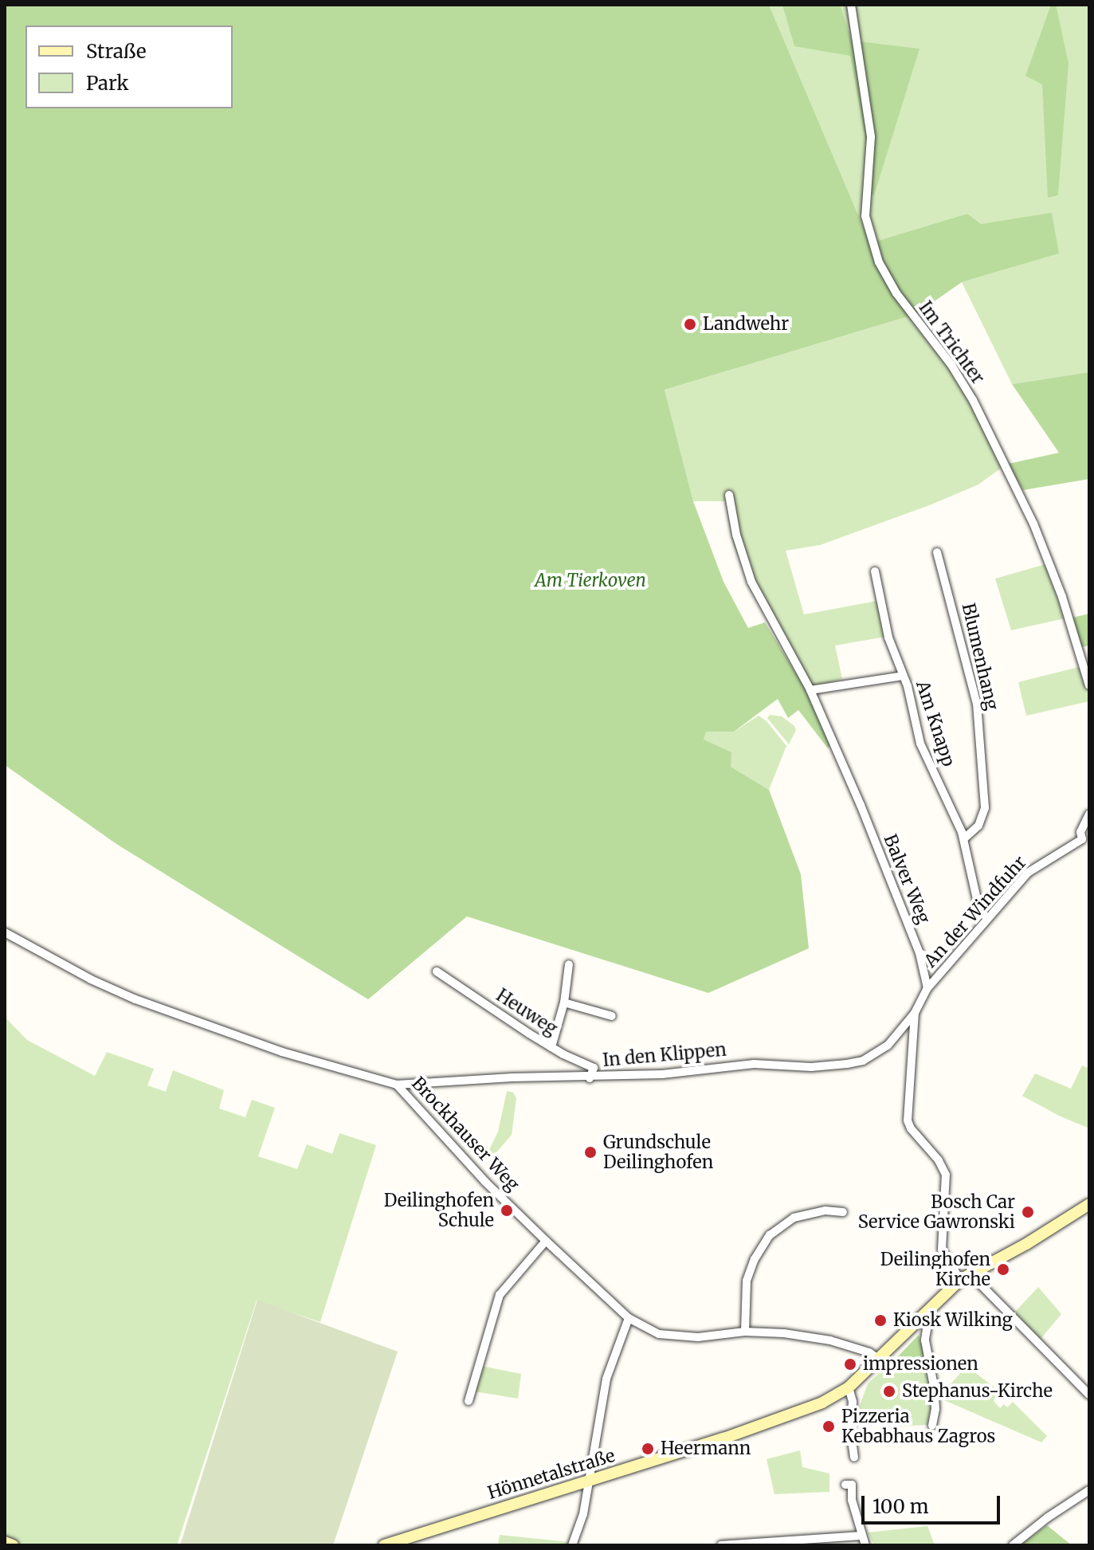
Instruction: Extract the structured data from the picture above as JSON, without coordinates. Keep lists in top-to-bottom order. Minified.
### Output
{"streets":{"main road":["Hönnetalstraße"],"street":["Im Trichter","Blumenhang","Am Knapp","Balver Weg","An der Windfuhr","Heuweg","In den Klippen","Brockhauser Weg"]},"crossings":[["Blumenhang","Am Knapp"],["Am Knapp","An der Windfuhr"],["Balver Weg","An der Windfuhr"],["Heuweg","In den Klippen"],["In den Klippen","Brockhauser Weg"],["Brockhauser Weg","Hönnetalstraße"]],"parks":["Am Tierkoven"],"places":["Landwehr","Grundschule Deilinghofen","Deilinghofen Schule","Bosch Car Service Gawronski","Deilinghofen Kirche","Kiosk Wilking","impressionen","Stephanus-Kirche","Pizzeria Kebabhaus Zagros","Heermann"],"legend":["Straße","Park"],"scale_bar":"100 m"}
